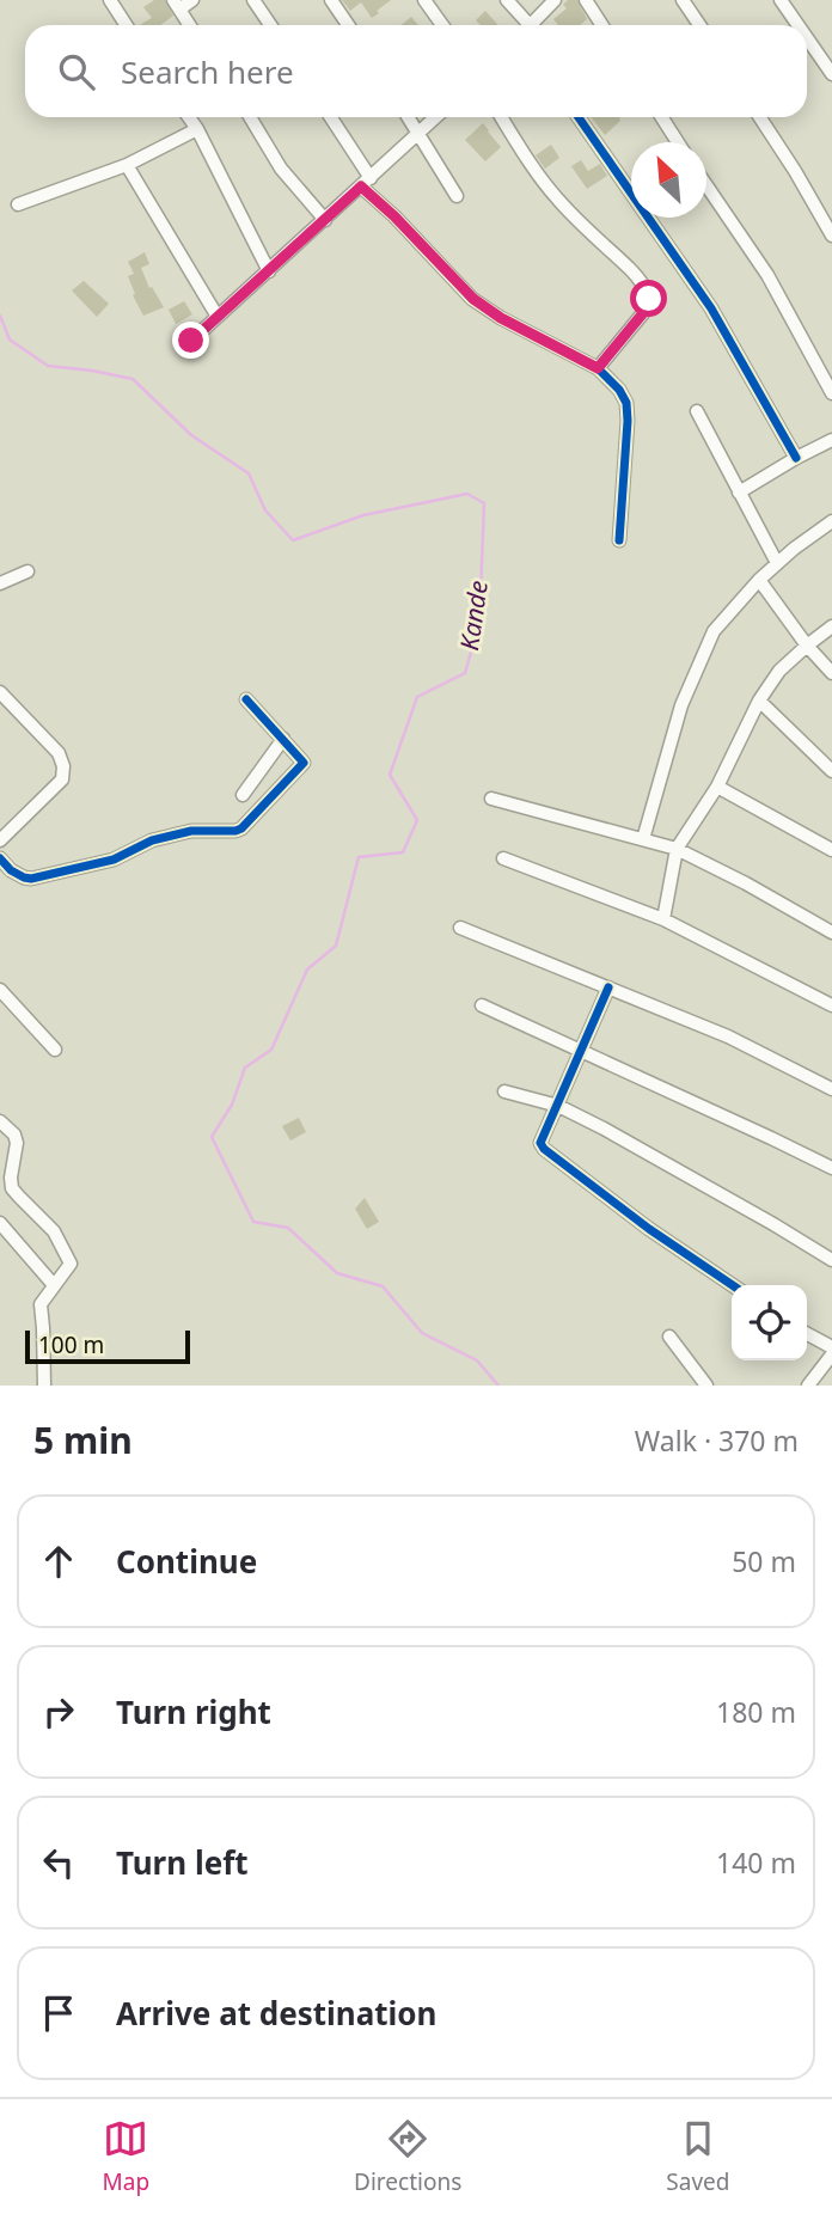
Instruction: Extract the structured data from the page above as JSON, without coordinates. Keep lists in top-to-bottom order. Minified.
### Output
{"water":["Kande"],"scale_bar":"100 m","north":"top left","page":{"search":"Search here","scale":"100 m","heading":["5 min","Walk · 370 m"],"list":[["Continue","50 m"],["Turn right","180 m"],["Turn left","140 m"],"Arrive at destination"],"nav":["Map","Directions","Saved"]}}
